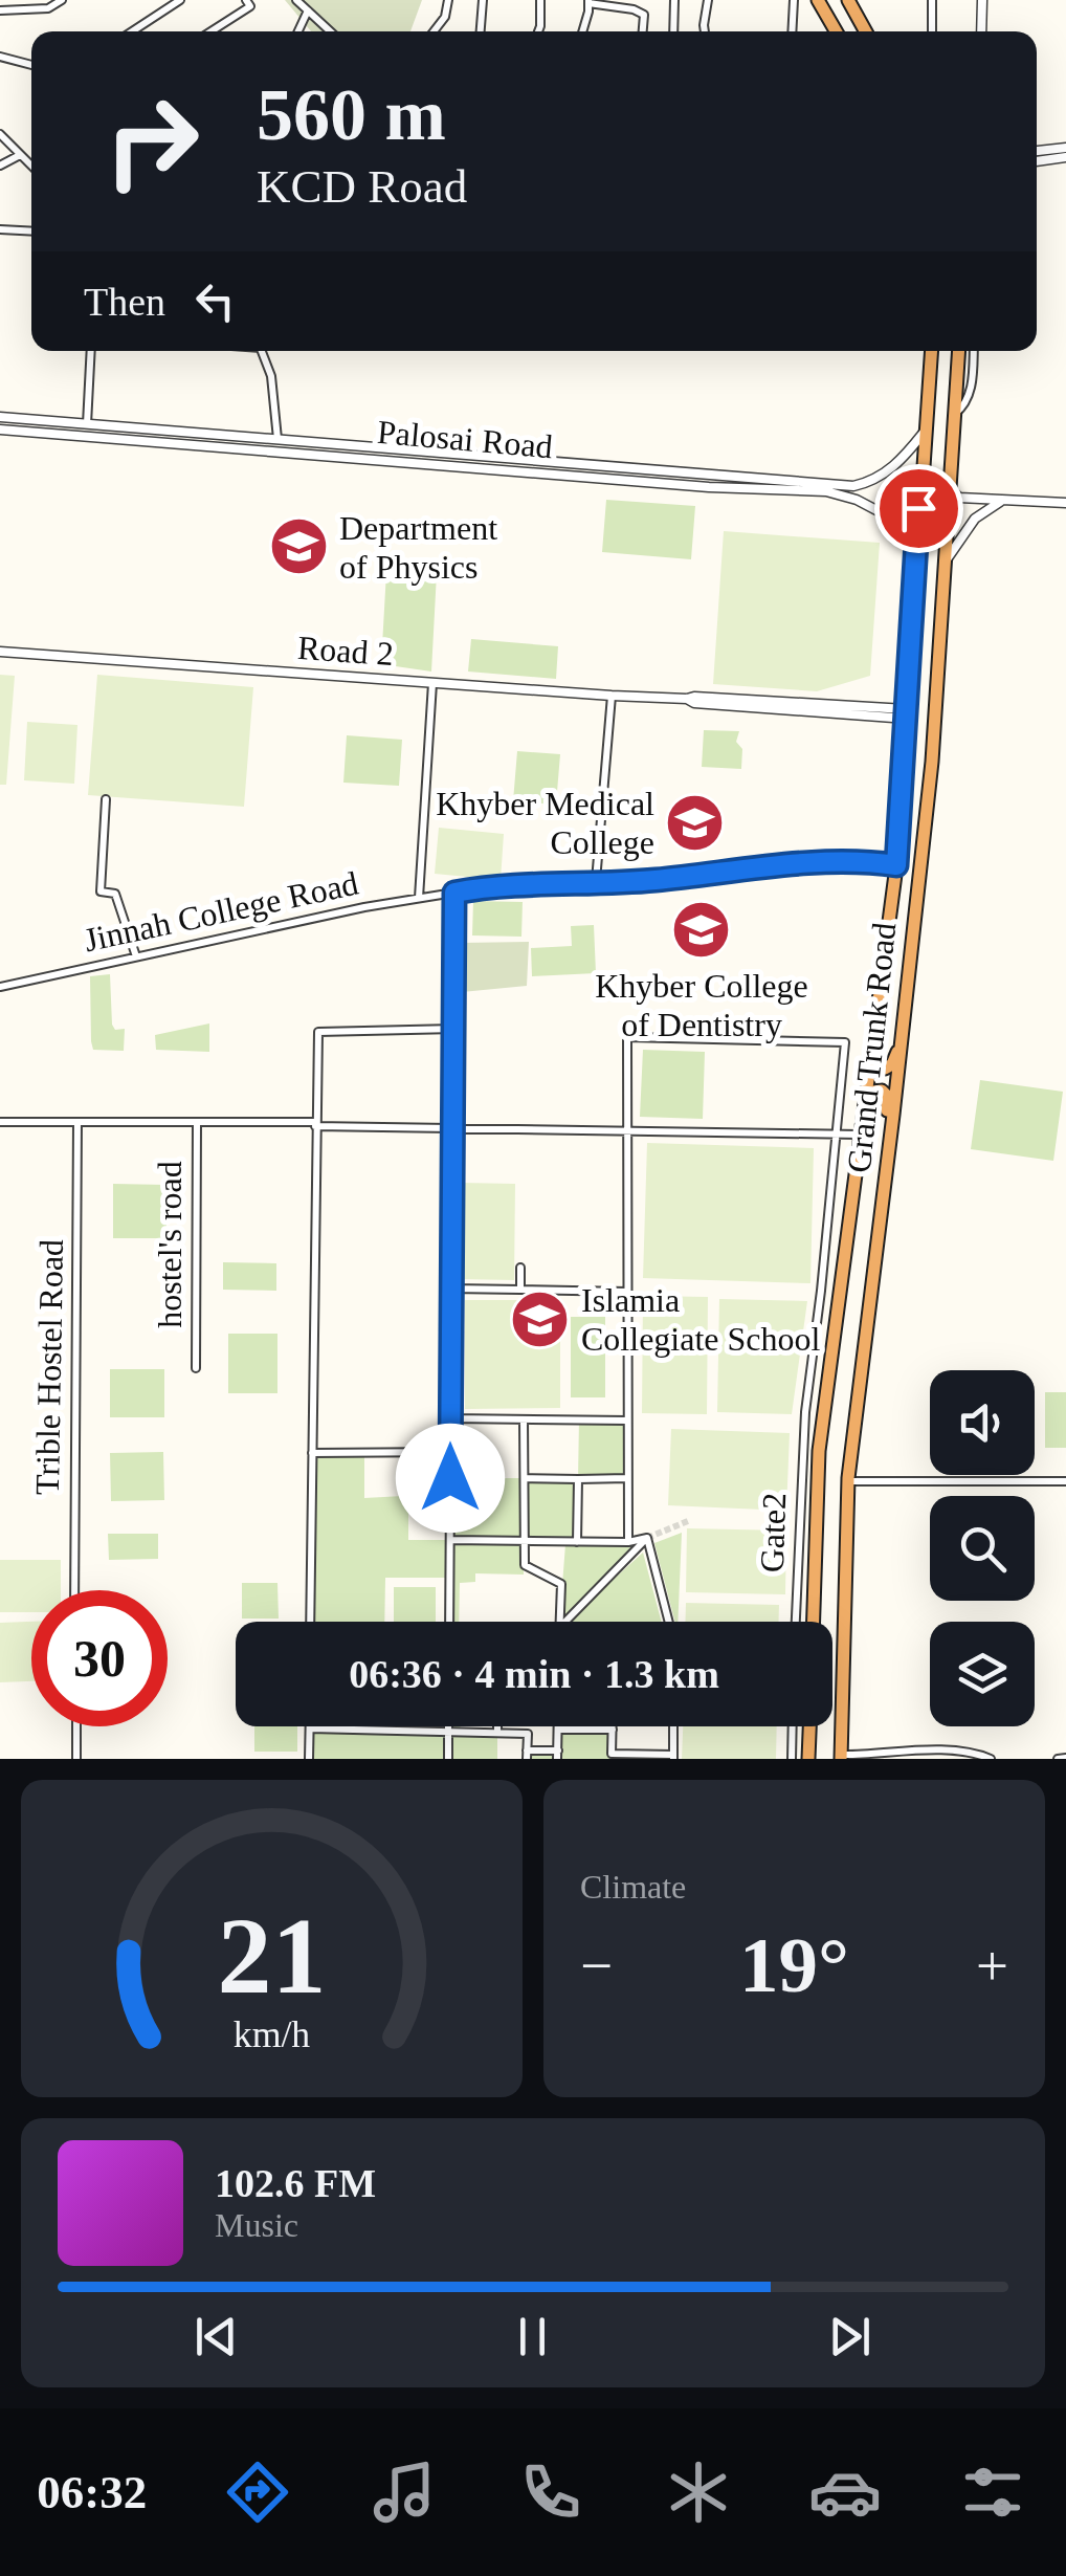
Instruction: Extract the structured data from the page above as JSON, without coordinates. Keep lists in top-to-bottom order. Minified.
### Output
{"streets":{"highway":["Grand Trunk Road"],"street":["Palosai Road","Road 2","Jinnah College Road","hostel's road","Trible Hostel Road","Gate2"]},"crossings":[["Palosai Road","Grand Trunk Road"],["Road 2","Grand Trunk Road"],["Jinnah College Road","Grand Trunk Road"]],"places":{"school or university":["Department of Physics","Khyber Medical College","Khyber College of Dentistry","Islamia Collegiate School"]},"page":{"turn":["560 m","KCD Road"],"then":"Then","limit":"30","trip":"06:36 · 4 min · 1.3 km","tile":"Climate","heat":["−","19°","+"],"song":["102.6 FM","Music"],"tabs":"06:32","gauge":["21","km/h"]}}
